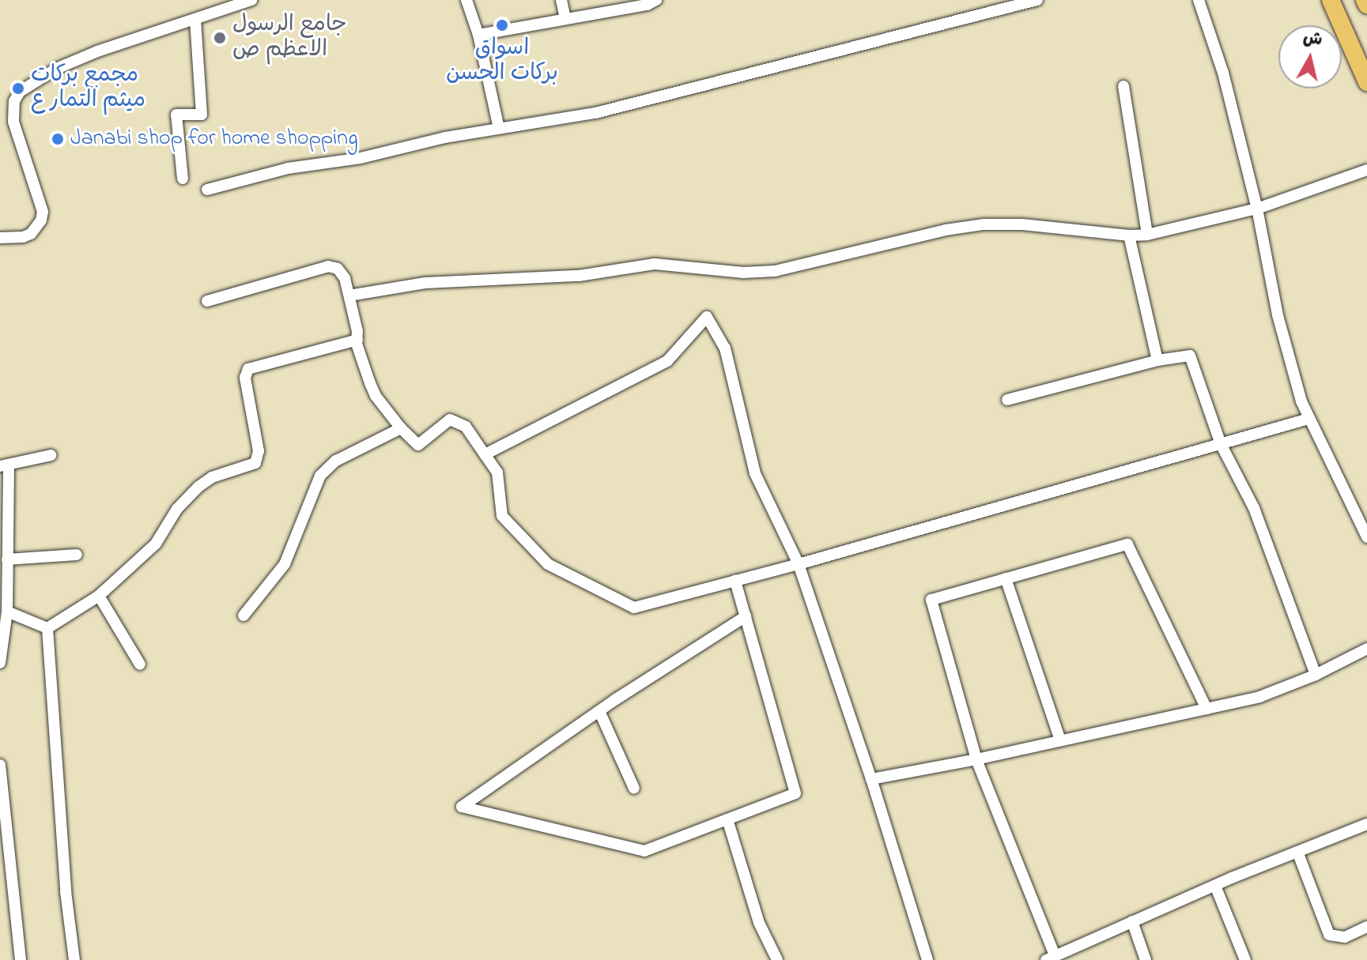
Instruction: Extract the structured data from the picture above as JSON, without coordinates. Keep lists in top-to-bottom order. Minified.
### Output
{"places":["اسواق بركات الحسن","جامع الرسول الاعظم ص","مجمع بركات ميثم التمار ع","Janabi shop for home shopping"],"north":"top"}
